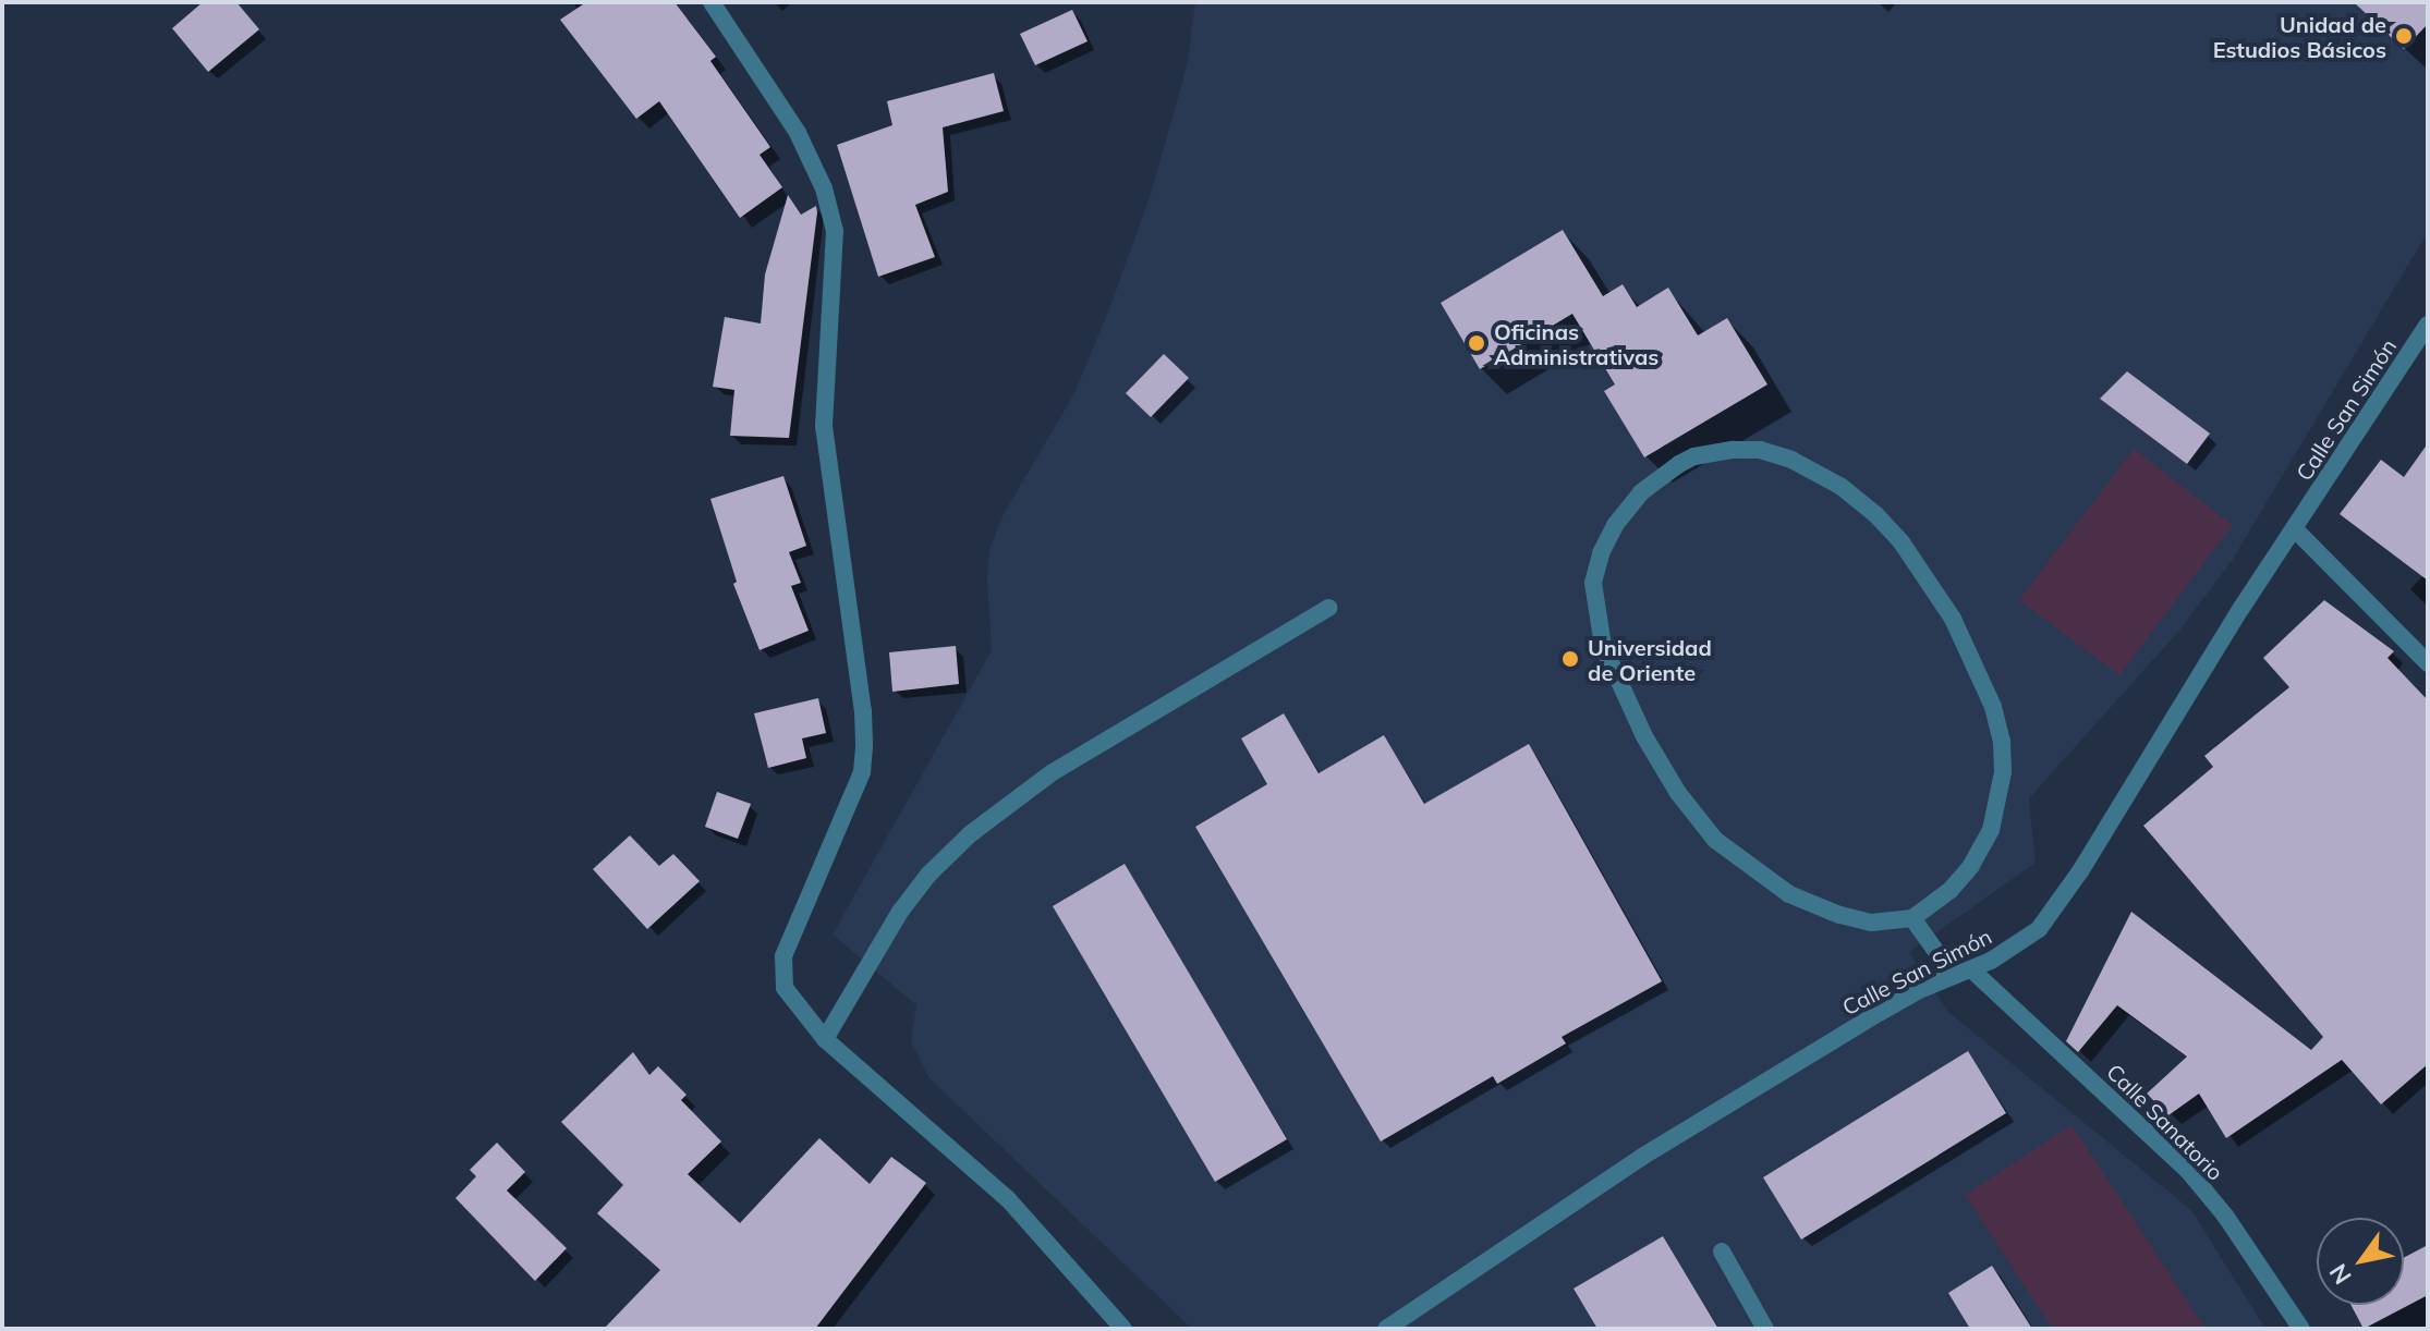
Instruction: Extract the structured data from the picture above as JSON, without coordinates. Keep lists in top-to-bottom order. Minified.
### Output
{"streets":{"street":["Calle San Simón","Calle Sanatorio"]},"crossings":[["Calle San Simón","Calle Sanatorio"]],"places":["Unidad de Estudios Básicos","Oficinas Administrativas","Universidad de Oriente"],"north":"bottom left"}
